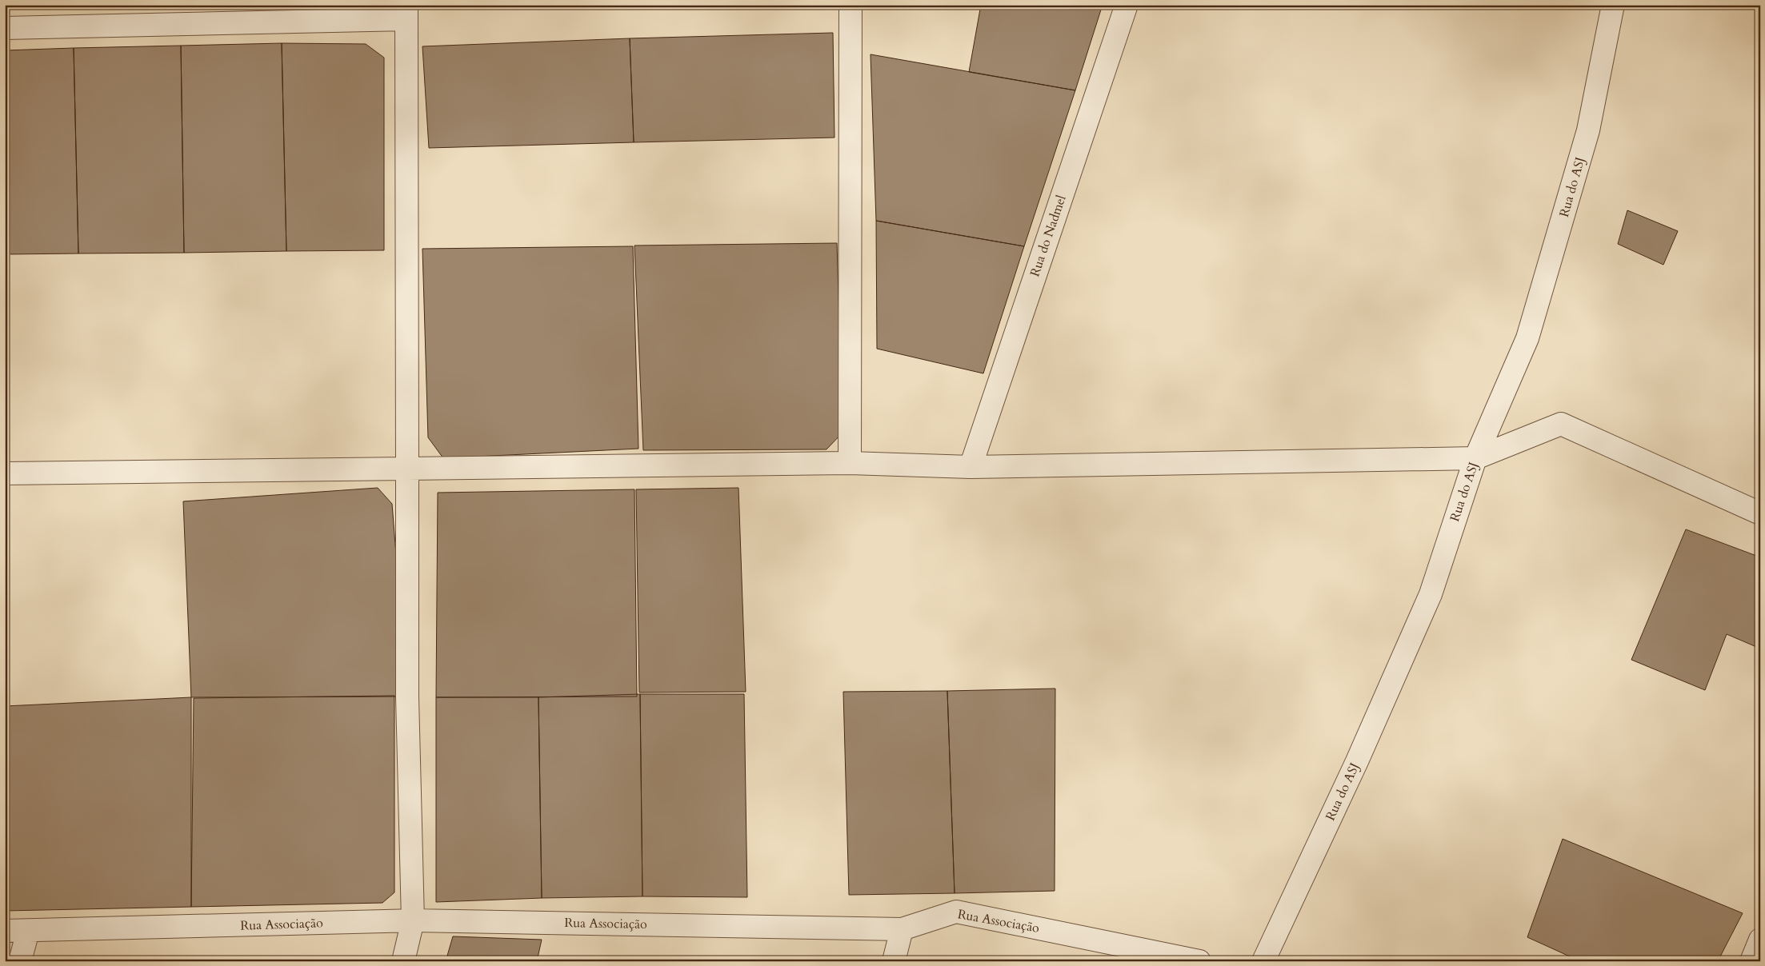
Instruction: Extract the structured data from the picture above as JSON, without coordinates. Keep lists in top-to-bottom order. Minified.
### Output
{"streets":{"street":["Rua do ASJ","Rua do Nadmel","Rua Associação"]}}
